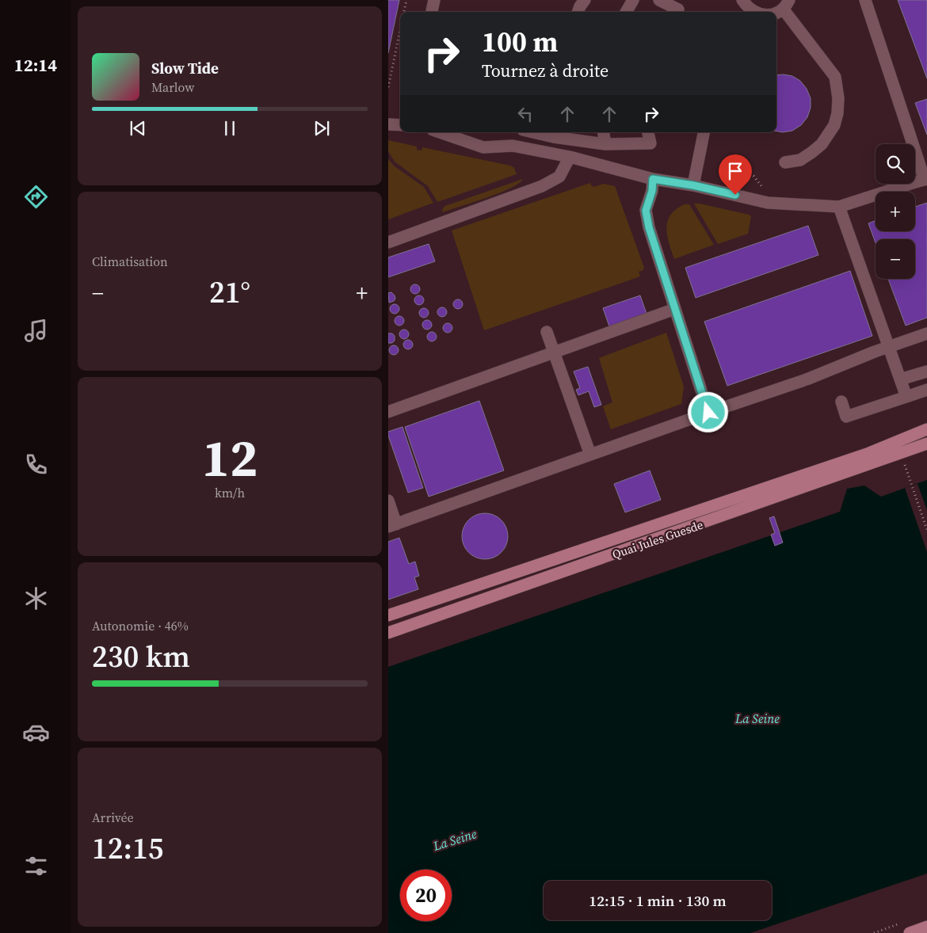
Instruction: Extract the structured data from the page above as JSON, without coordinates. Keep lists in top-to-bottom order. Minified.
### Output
{"streets":{"main road":["Quai Jules Guesde"]},"water":["La Seine"],"page":{"tabs":"12:14","turn":["100 m","Tournez à droite"],"song":["Slow Tide","Marlow"],"map_buttons":["+","−"],"tile":["Climatisation",["12","km/h"],["Autonomie · 46%","230 km"],["Arrivée","12:15"]],"heat":["−","21°","+"],"limit":"20","trip":"12:15 · 1 min · 130 m"}}
